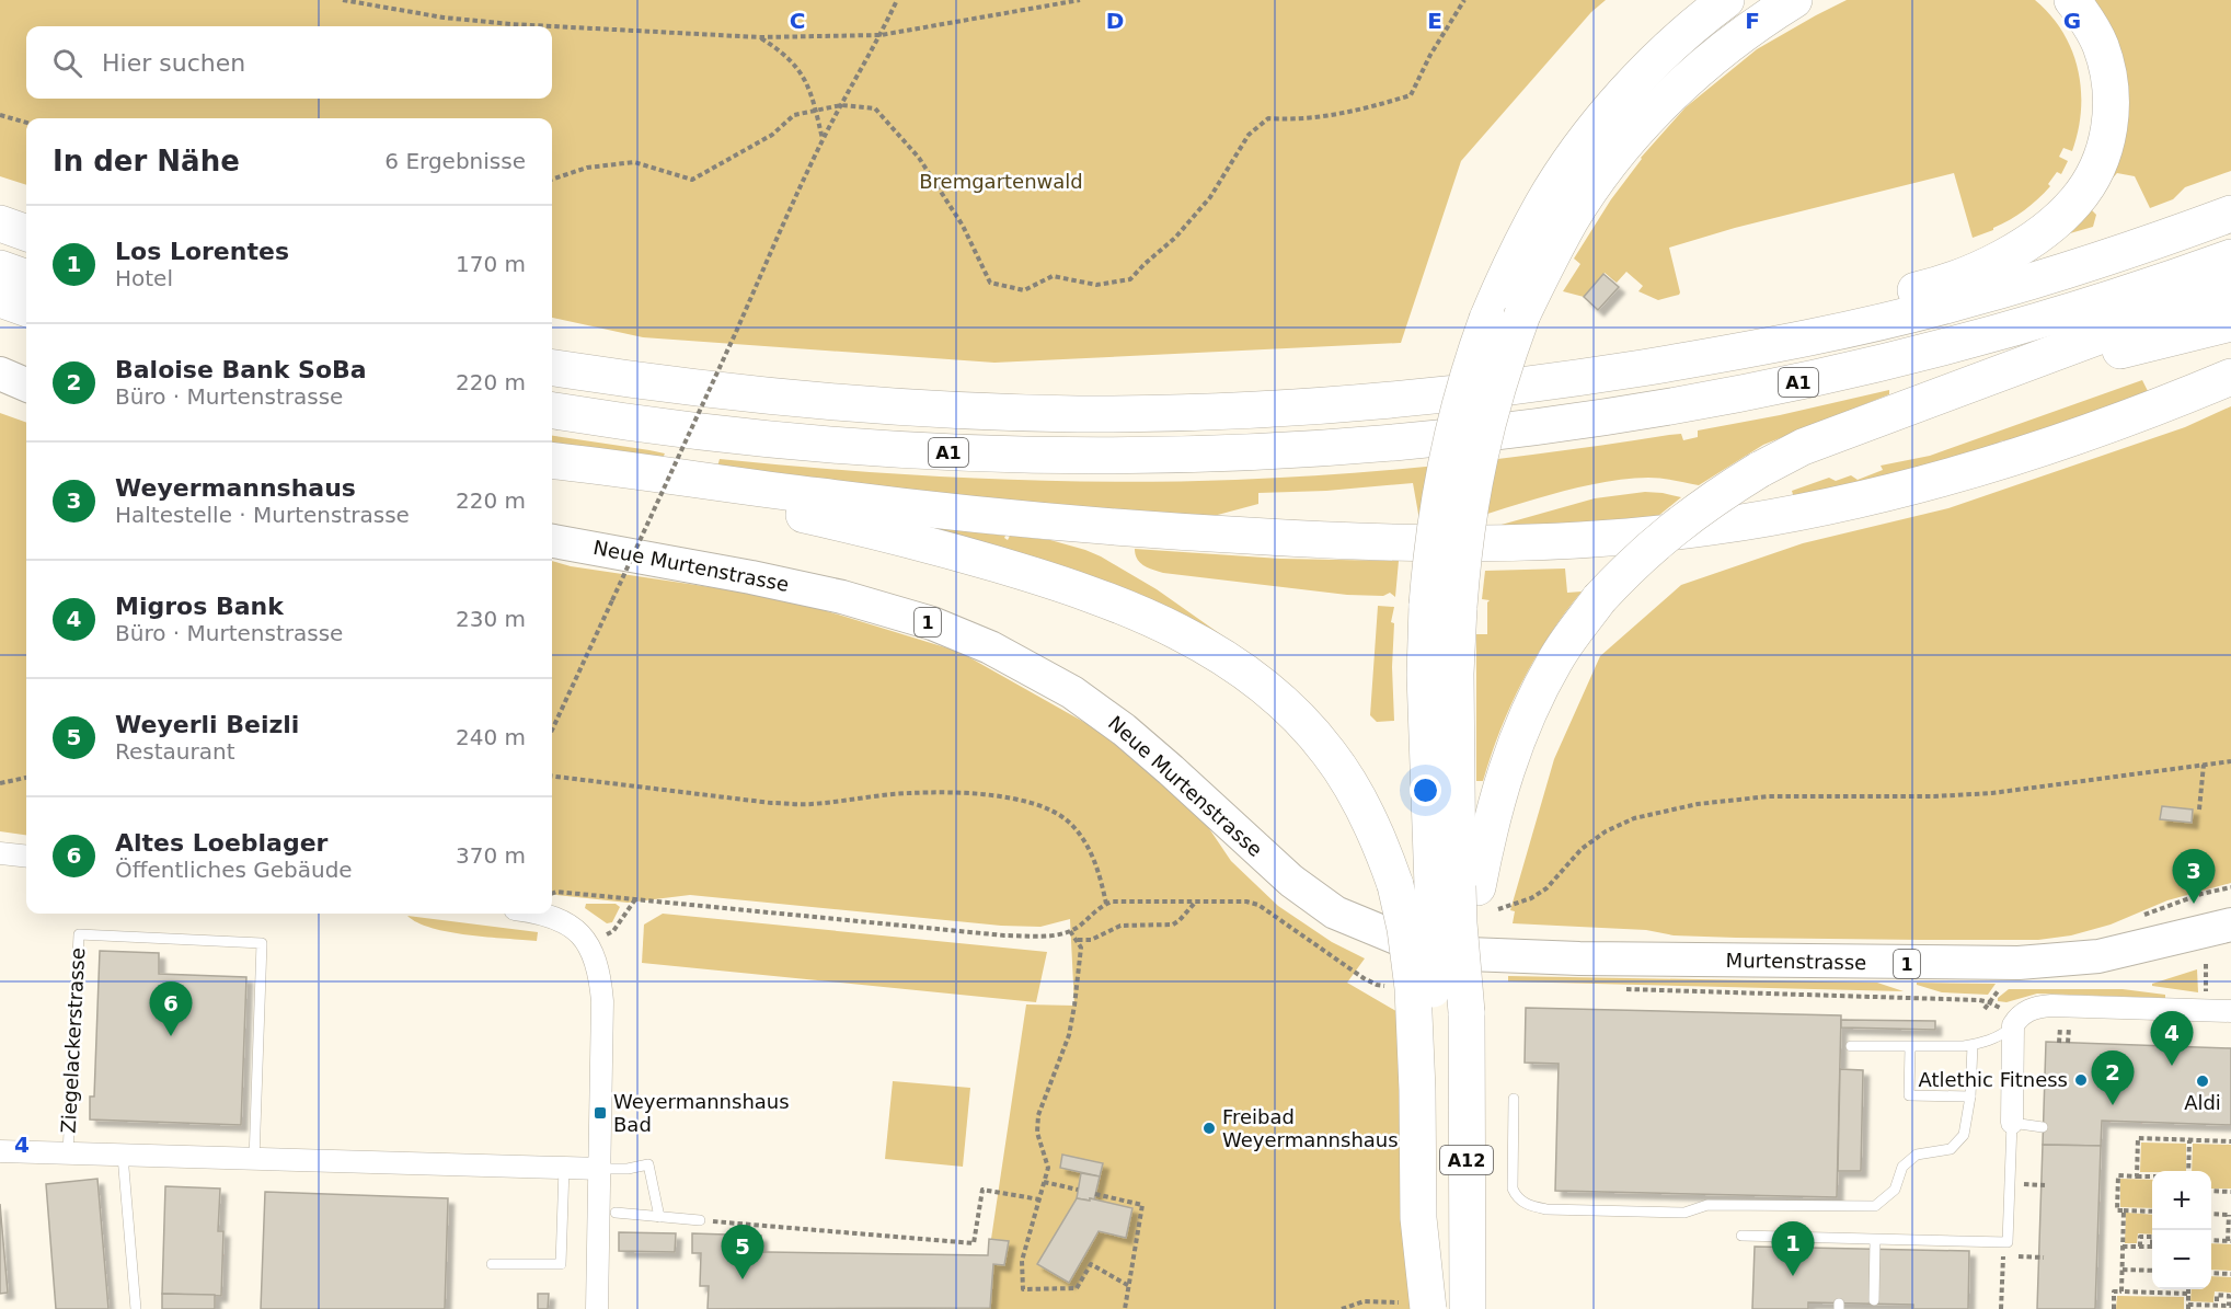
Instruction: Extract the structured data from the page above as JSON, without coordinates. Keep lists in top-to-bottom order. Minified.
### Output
{"streets":{"highway":["A1","A12"],"main road":["Neue Murtenstrasse","1","Murtenstrasse"],"street":["Ziegelackerstrasse"]},"crossings":[["Neue Murtenstrasse","Murtenstrasse"]],"parks":["Bremgartenwald"],"places":{"other":["Atlethic Fitness","Aldi","Freibad Weyermannshaus"],"transit":["Weyermannshaus Bad"]},"page":{"search":"Hier suchen","heading":["In der Nähe","6 Ergebnisse"],"list":[{"mark":"1","name":"Los Lorentes","note":"Hotel","value":"170 m"},{"mark":"2","name":"Baloise Bank SoBa","note":"Büro · Murtenstrasse","value":"220 m"},{"mark":"3","name":"Weyermannshaus","note":"Haltestelle · Murtenstrasse","value":"220 m"},{"mark":"4","name":"Migros Bank","note":"Büro · Murtenstrasse","value":"230 m"},{"mark":"5","name":"Weyerli Beizli","note":"Restaurant","value":"240 m"},{"mark":"6","name":"Altes Loeblager","note":"Öffentliches Gebäude","value":"370 m"}],"pins":["3","6","4","2","1","5"],"map_buttons":["+","−"]},"grid":{"columns":["C","D","E","F","G"],"rows":["4"]}}
